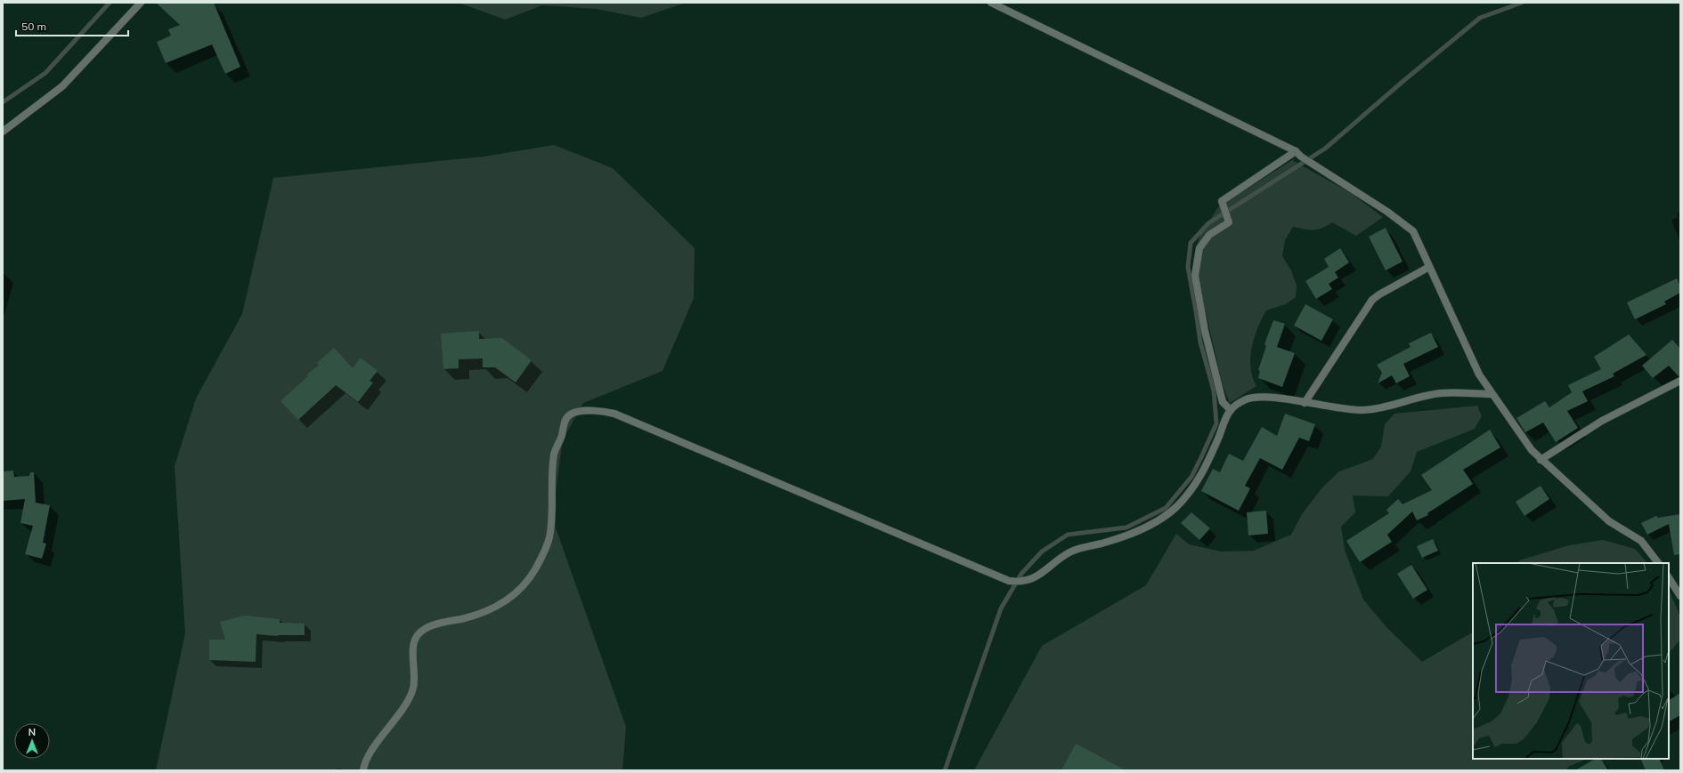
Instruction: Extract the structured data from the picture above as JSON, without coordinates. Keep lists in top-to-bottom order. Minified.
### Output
{"scale_bar":"50 m","north":"top"}
